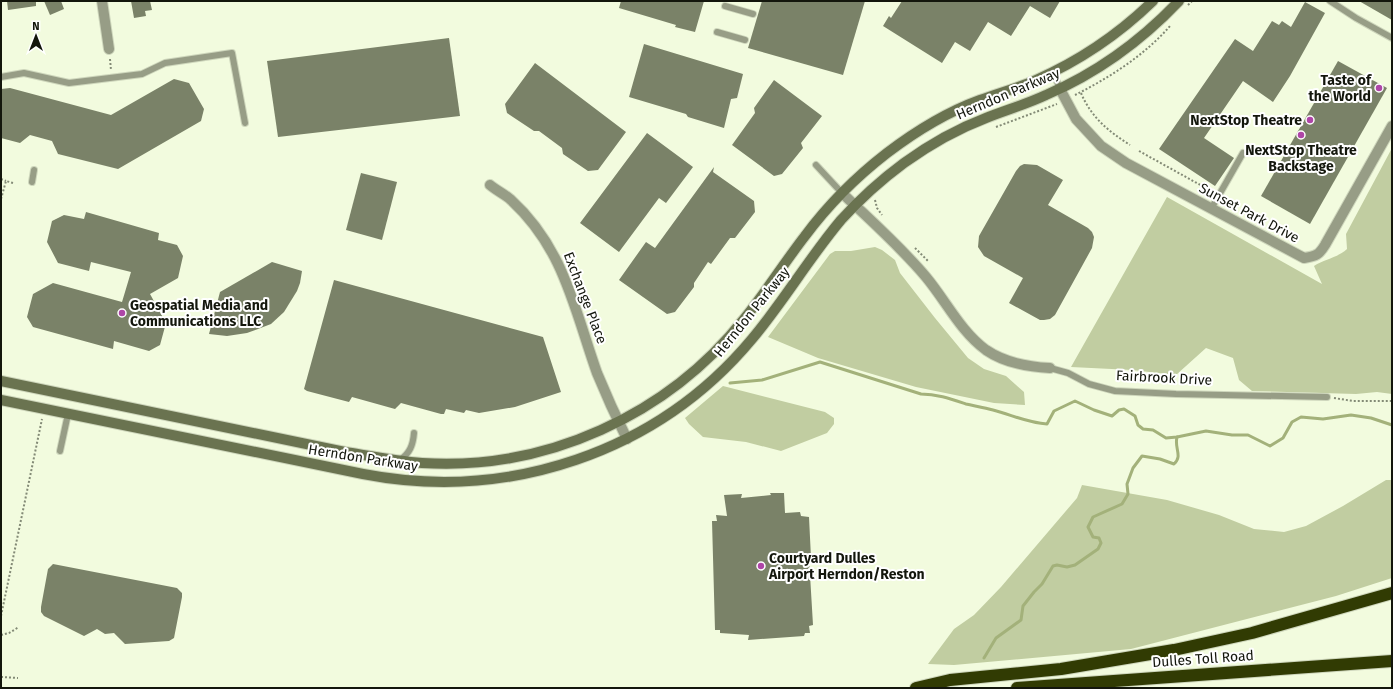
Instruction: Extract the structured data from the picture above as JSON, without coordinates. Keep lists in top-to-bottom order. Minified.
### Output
{"streets":{"highway":["Dulles Toll Road"],"main road":["Herndon Parkway"],"street":["Sunset Park Drive","Exchange Place","Fairbrook Drive"]},"crossings":[["Herndon Parkway","Sunset Park Drive"],["Herndon Parkway","Exchange Place"],["Herndon Parkway","Fairbrook Drive"]],"places":["Taste of the World","NextStop Theatre","NextStop Theatre Backstage","Geospatial Media and Communications LLC","Courtyard Dulles Airport Herndon/Reston"],"north":"top"}
